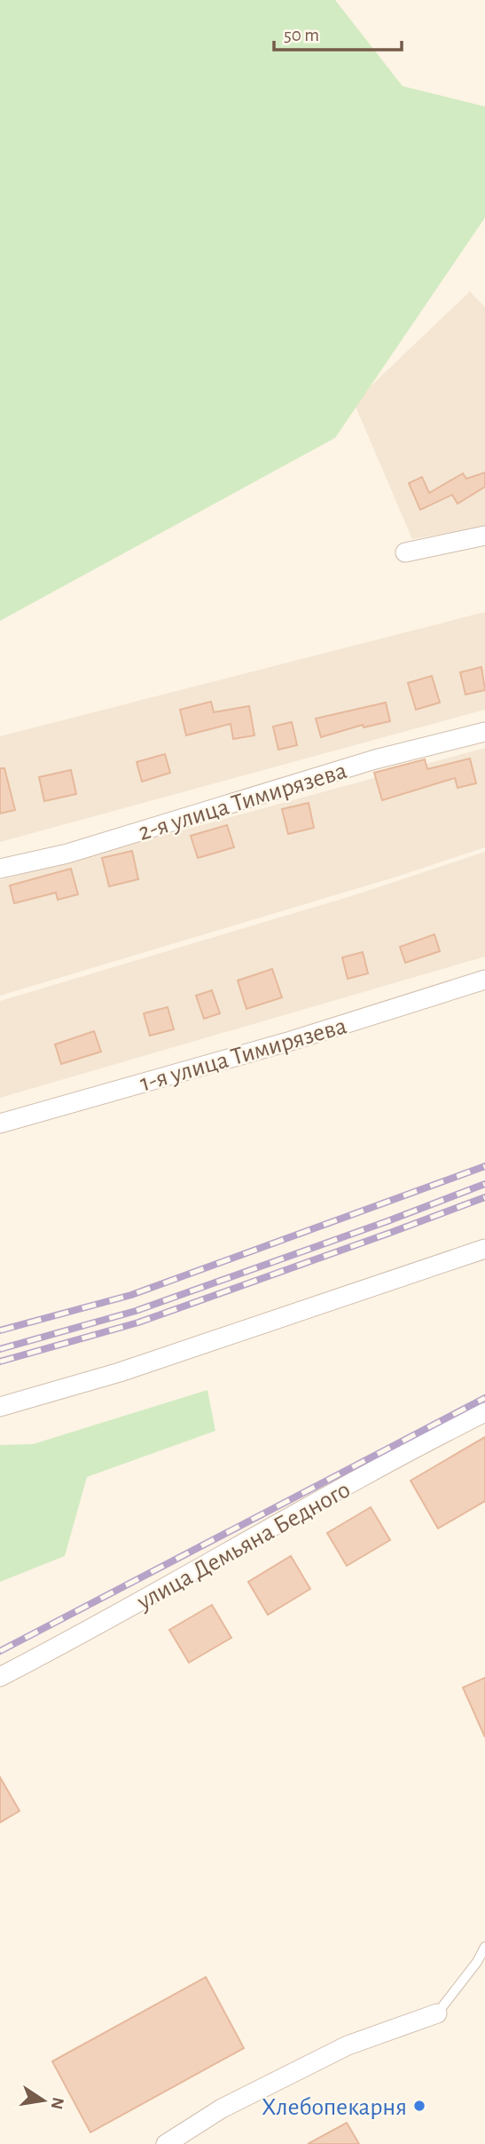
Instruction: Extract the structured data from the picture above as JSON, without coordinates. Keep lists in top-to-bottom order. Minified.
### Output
{"streets":{"street":["2-я улица Тимирязева","1-я улица Тимирязева","улица Демьяна Бедного"]},"places":["Хлебопекарня"],"scale_bar":"50 m","north":"right"}
